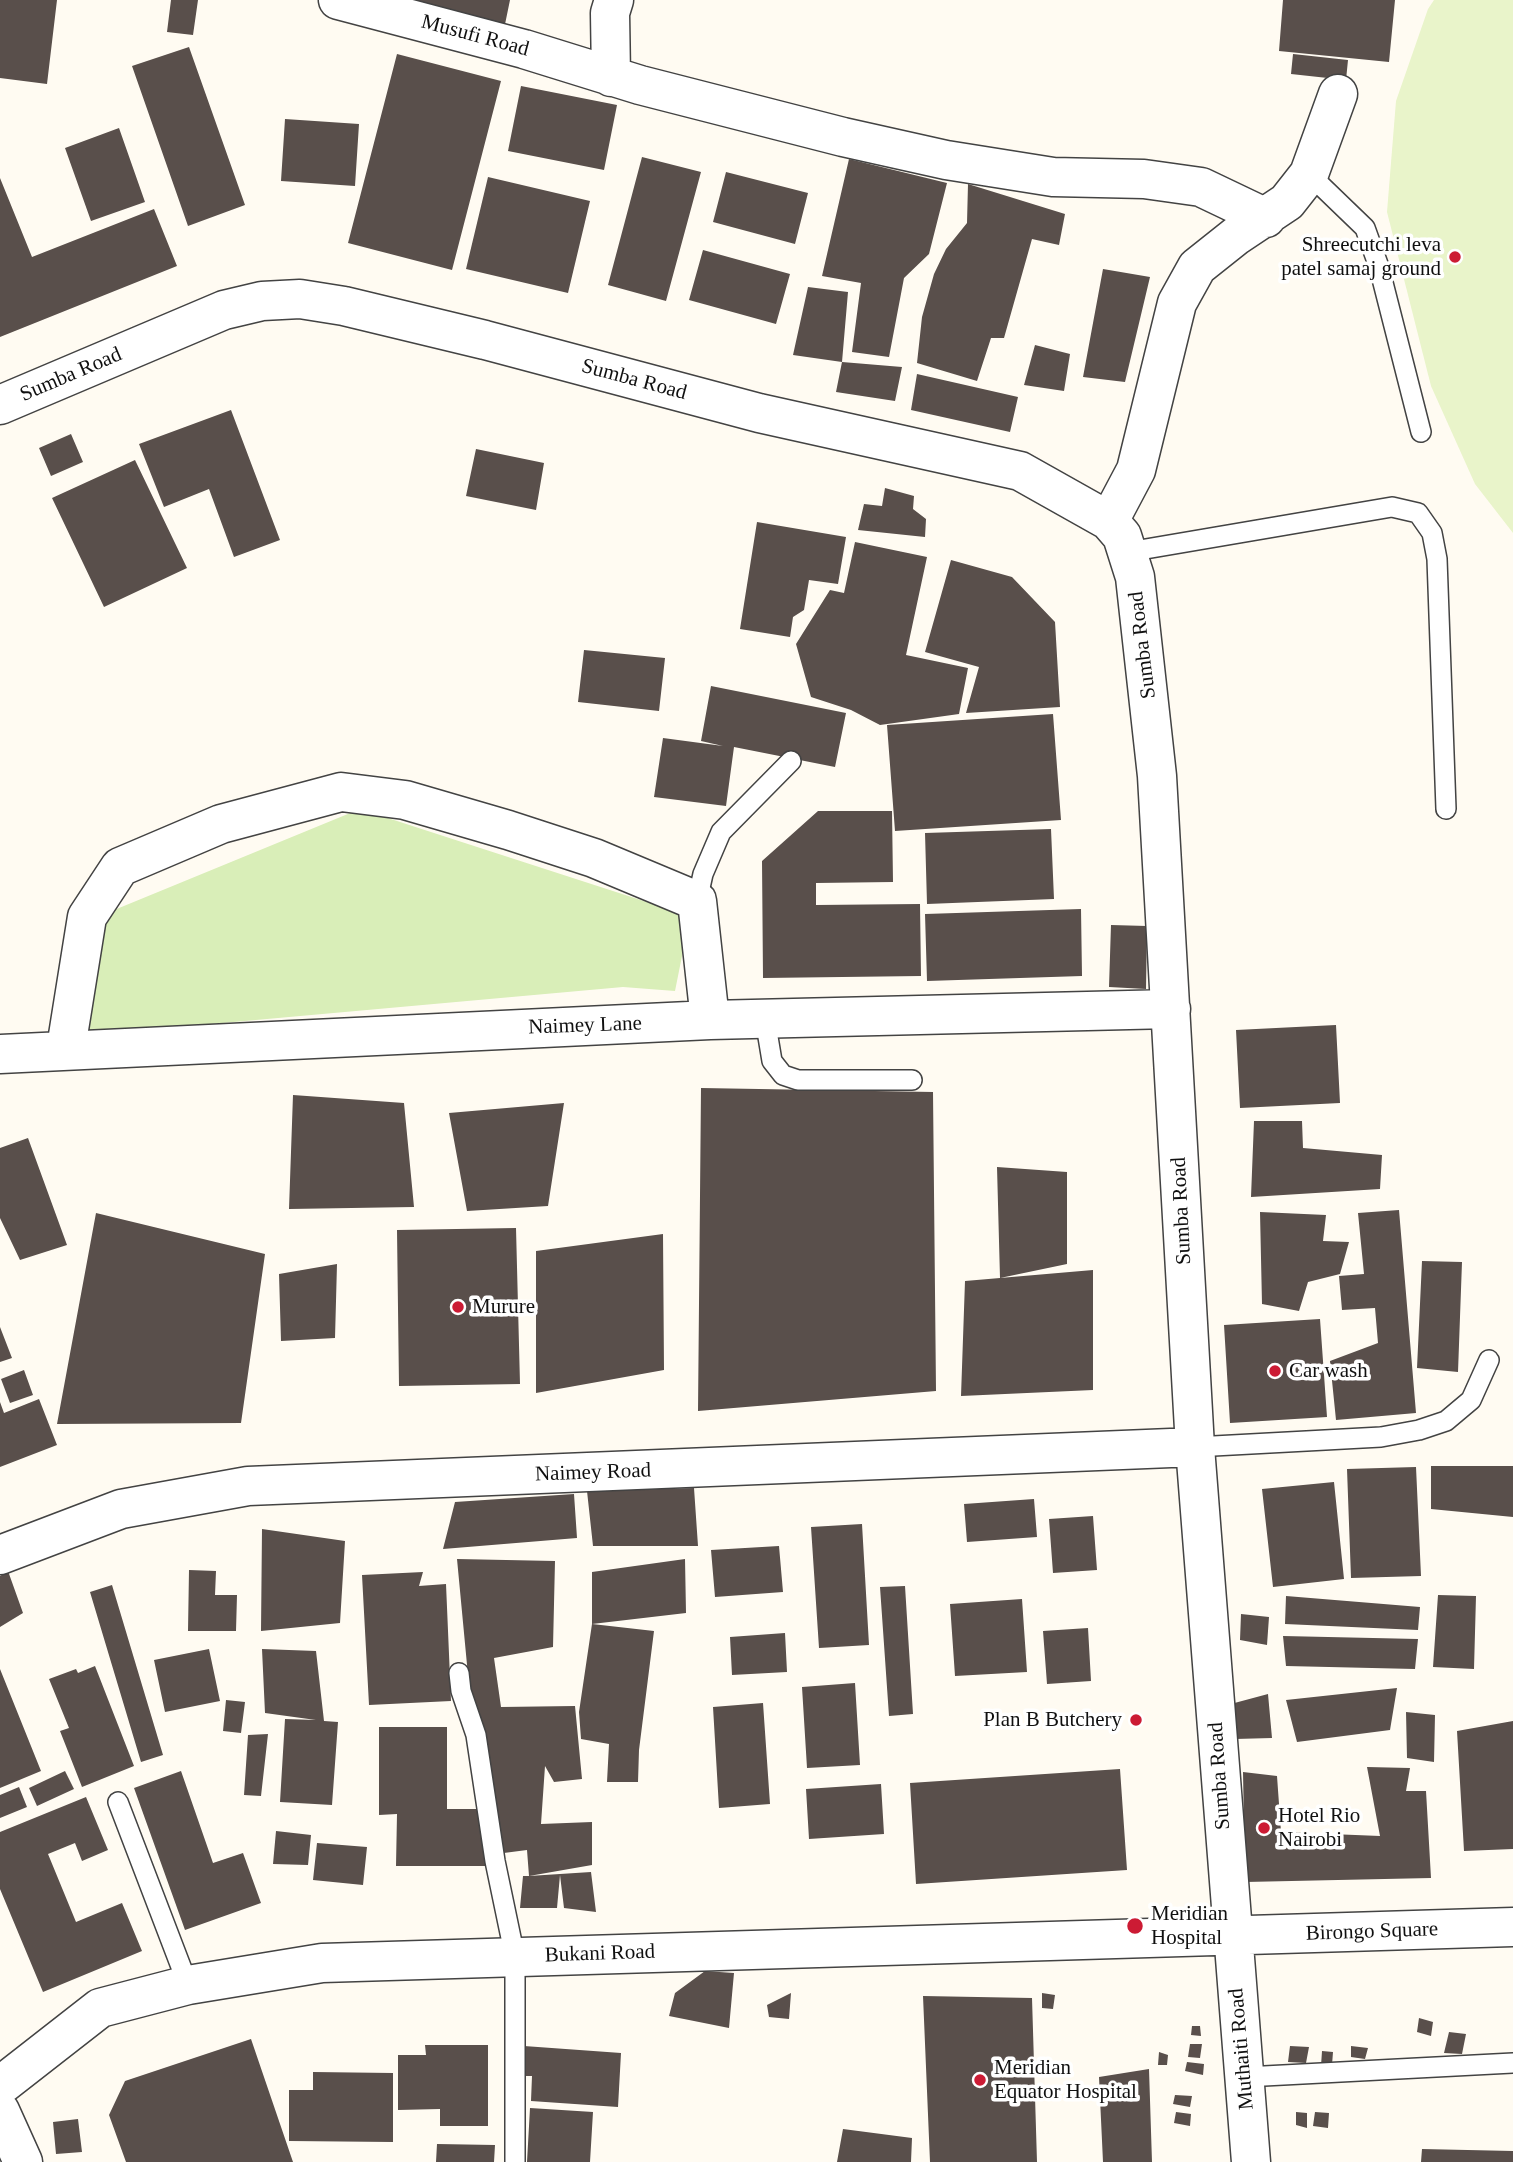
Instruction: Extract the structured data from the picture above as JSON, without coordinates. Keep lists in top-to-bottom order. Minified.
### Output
{"streets":{"street":["Musufi Road","Sumba Road","Naimey Lane","Naimey Road","Birongo Square","Bukani Road","Muthaiti Road"]},"crossings":[["Sumba Road","Naimey Lane"],["Sumba Road","Naimey Road"],["Sumba Road","Birongo Square"],["Sumba Road","Bukani Road"],["Sumba Road","Muthaiti Road"],["Birongo Square","Bukani Road"],["Birongo Square","Muthaiti Road"],["Bukani Road","Muthaiti Road"]],"places":["Shreecutchi leva patel samaj ground","Murure","Car wash","Plan B Butchery","Hotel Rio Nairobi","Meridian Hospital","Meridian Equator Hospital"]}
